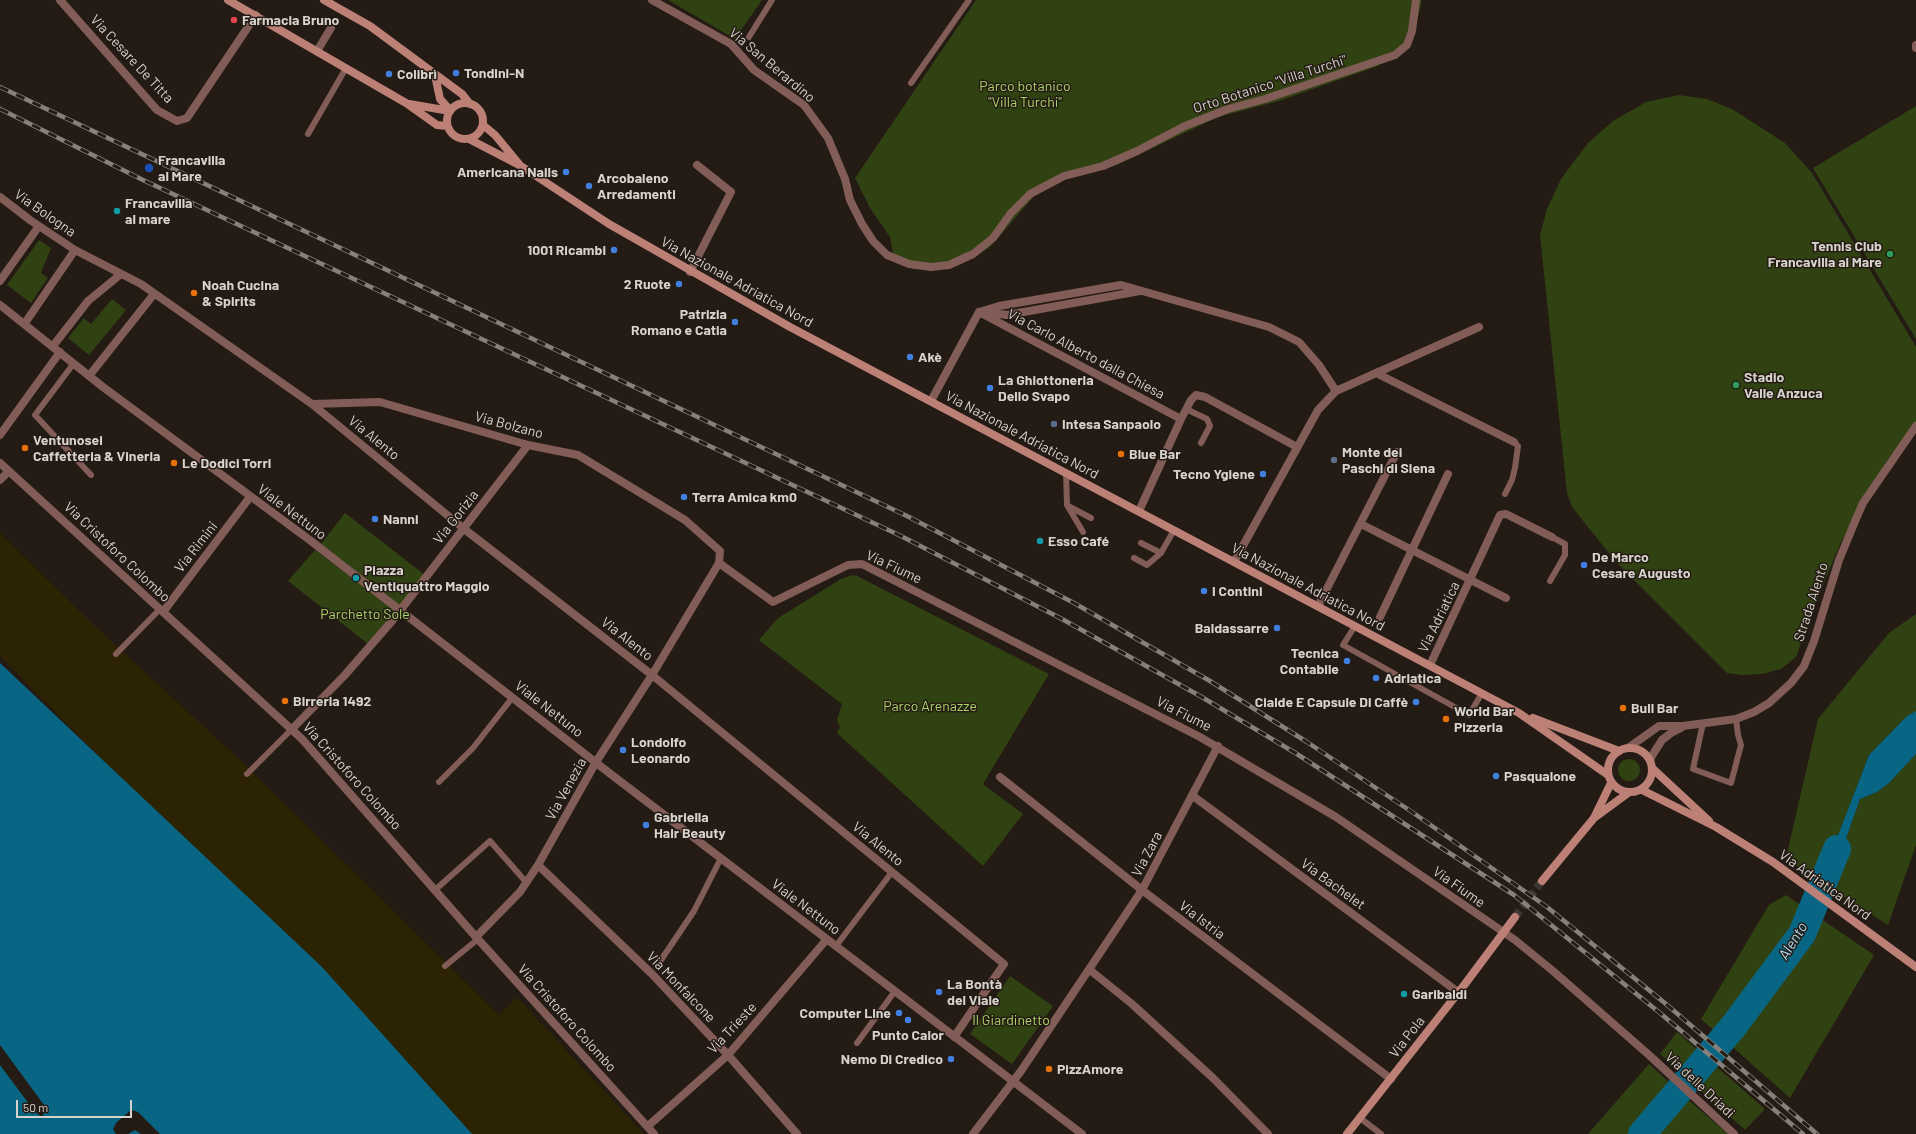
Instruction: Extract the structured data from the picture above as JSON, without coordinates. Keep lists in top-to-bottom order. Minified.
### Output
{"streets":{"main road":["Via Nazionale Adriatica Nord","Via Adriatica Nord","Via Pola"],"street":["Via Cesare De Titta","Via San Berardino","Orto Botanico \"Villa Turchi\"","Via Bologna","Via Carlo Alberto dalla Chiesa","Via Bolzano","Via Alento","Viale Nettuno","Via Gorizia","Via Rimini","Via Cristoforo Colombo","Via Fiume","Strada Alento","Via Adriatica","Via Venezia","Via Zara","Via Bachelet","Via Istria","Via Monfalcone","Via Trieste","Via delle Driadi"]},"crossings":[["Via Cesare De Titta","Via Nazionale Adriatica Nord"],["Via San Berardino","Orto Botanico \"Villa Turchi\""],["Via Nazionale Adriatica Nord","Strada Alento"],["Via Nazionale Adriatica Nord","Via Adriatica"],["Via Nazionale Adriatica Nord","Via Adriatica Nord"],["Via Bolzano","Via Alento"],["Via Bolzano","Via Gorizia"],["Via Bolzano","Via Fiume"],["Via Bolzano","Via Venezia"],["Via Alento","Viale Nettuno"],["Via Alento","Via Gorizia"],["Via Alento","Via Venezia"],["Viale Nettuno","Via Gorizia"],["Viale Nettuno","Via Rimini"],["Viale Nettuno","Via Venezia"],["Viale Nettuno","Via Zara"],["Viale Nettuno","Via Trieste"],["Via Gorizia","Via Cristoforo Colombo"],["Via Rimini","Via Cristoforo Colombo"],["Via Cristoforo Colombo","Via Venezia"],["Via Cristoforo Colombo","Via Trieste"],["Via Fiume","Via Venezia"],["Via Fiume","Via Zara"],["Via Fiume","Via Pola"],["Via Fiume","Via delle Driadi"],["Strada Alento","Via Adriatica Nord"],["Via Venezia","Via Monfalcone"],["Via Zara","Via Bachelet"],["Via Zara","Via Istria"],["Via Bachelet","Via Pola"],["Via Istria","Via Pola"],["Via Monfalcone","Via Trieste"]],"water":["Alento"],"parks":["Parco botanico \"Villa Turchi\"","Parchetto Sole","Parco Arenazze","Il Giardinetto"],"places":["Farmacia Bruno","Tondini-N","Colibrì","Francavilla al Mare","Americana Nails","Arcobaleno Arredamenti","Francavilla al mare","1001 Ricambi","Tennis Club Francavilla al Mare","2 Ruote","Noah Cucina & Spirits","Patrizia Romano e Catia","Akè","Stadio Valle Anzuca","La Ghiottoneria Dello Svapo","Intesa Sanpaolo","Ventunosei Caffetteria & Vineria","Blue Bar","Monte dei Paschi di Siena","Le Dodici Torri","Tecno Ygiene","Terra Amica km0","Nanni","Esso Café","De Marco Cesare Augusto","Piazza Ventiquattro Maggio","I Contini","Baldassarre","Tecnica Contabile","Adriatica","Birreria 1492","Cialde E Capsule Di Caffè","Bull Bar","World Bar Pizzeria","Londolfo Leonardo","Pasqualone","Gabriella Hair Beauty","La Bontà del Viale","Garibaldi","Computer Line","Punto Calor","Nemo Di Credico","PizzAmore"],"scale_bar":"50 m"}
